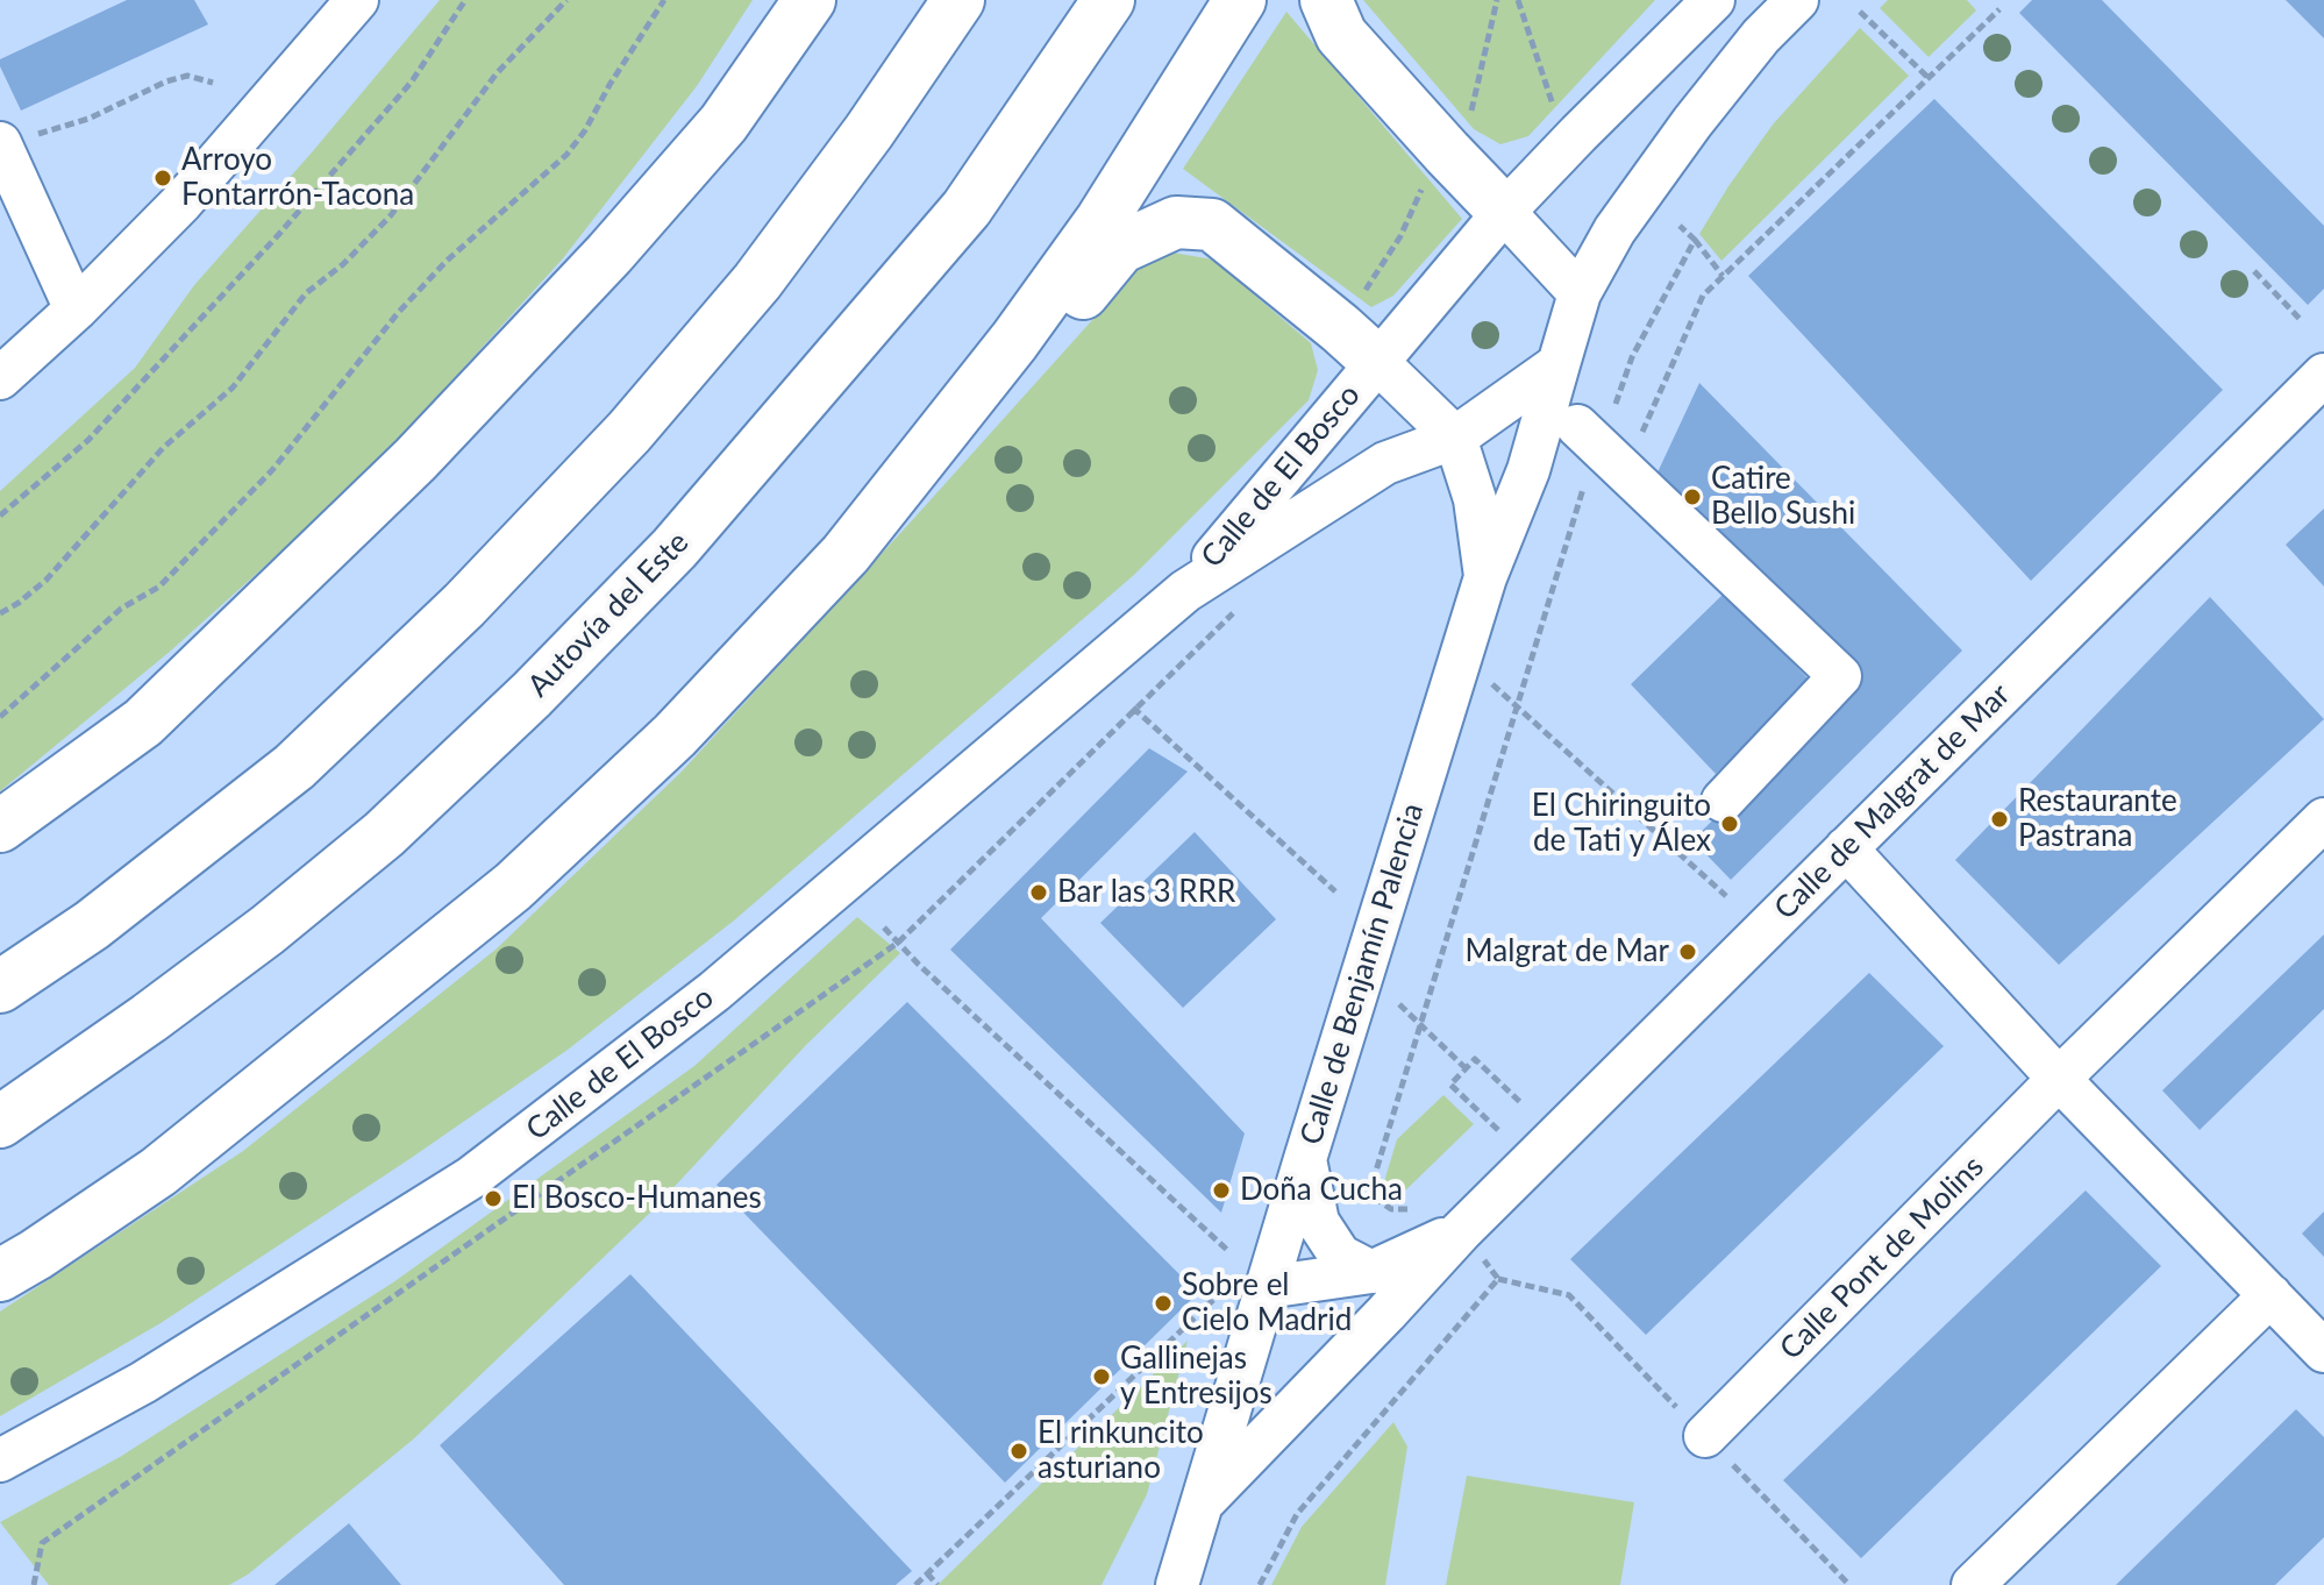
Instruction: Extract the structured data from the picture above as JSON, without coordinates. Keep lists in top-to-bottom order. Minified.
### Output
{"streets":{"highway":["Autovía del Este"],"street":["Calle de El Bosco","Calle de Malgrat de Mar","Calle de Benjamín Palencia","Calle Pont de Molins"]},"crossings":[["Calle de El Bosco","Calle de Benjamín Palencia"],["Calle de Malgrat de Mar","Calle de Benjamín Palencia"]],"places":["Arroyo Fontarrón-Tacona","Catire Bello Sushi","Restaurante Pastrana","El Chiringuito de Tati y Álex","Bar las 3 RRR","Malgrat de Mar","Doña Cucha","El Bosco-Humanes","Sobre el Cielo Madrid","Gallinejas y Entresijos","El rinkuncito asturiano"]}
